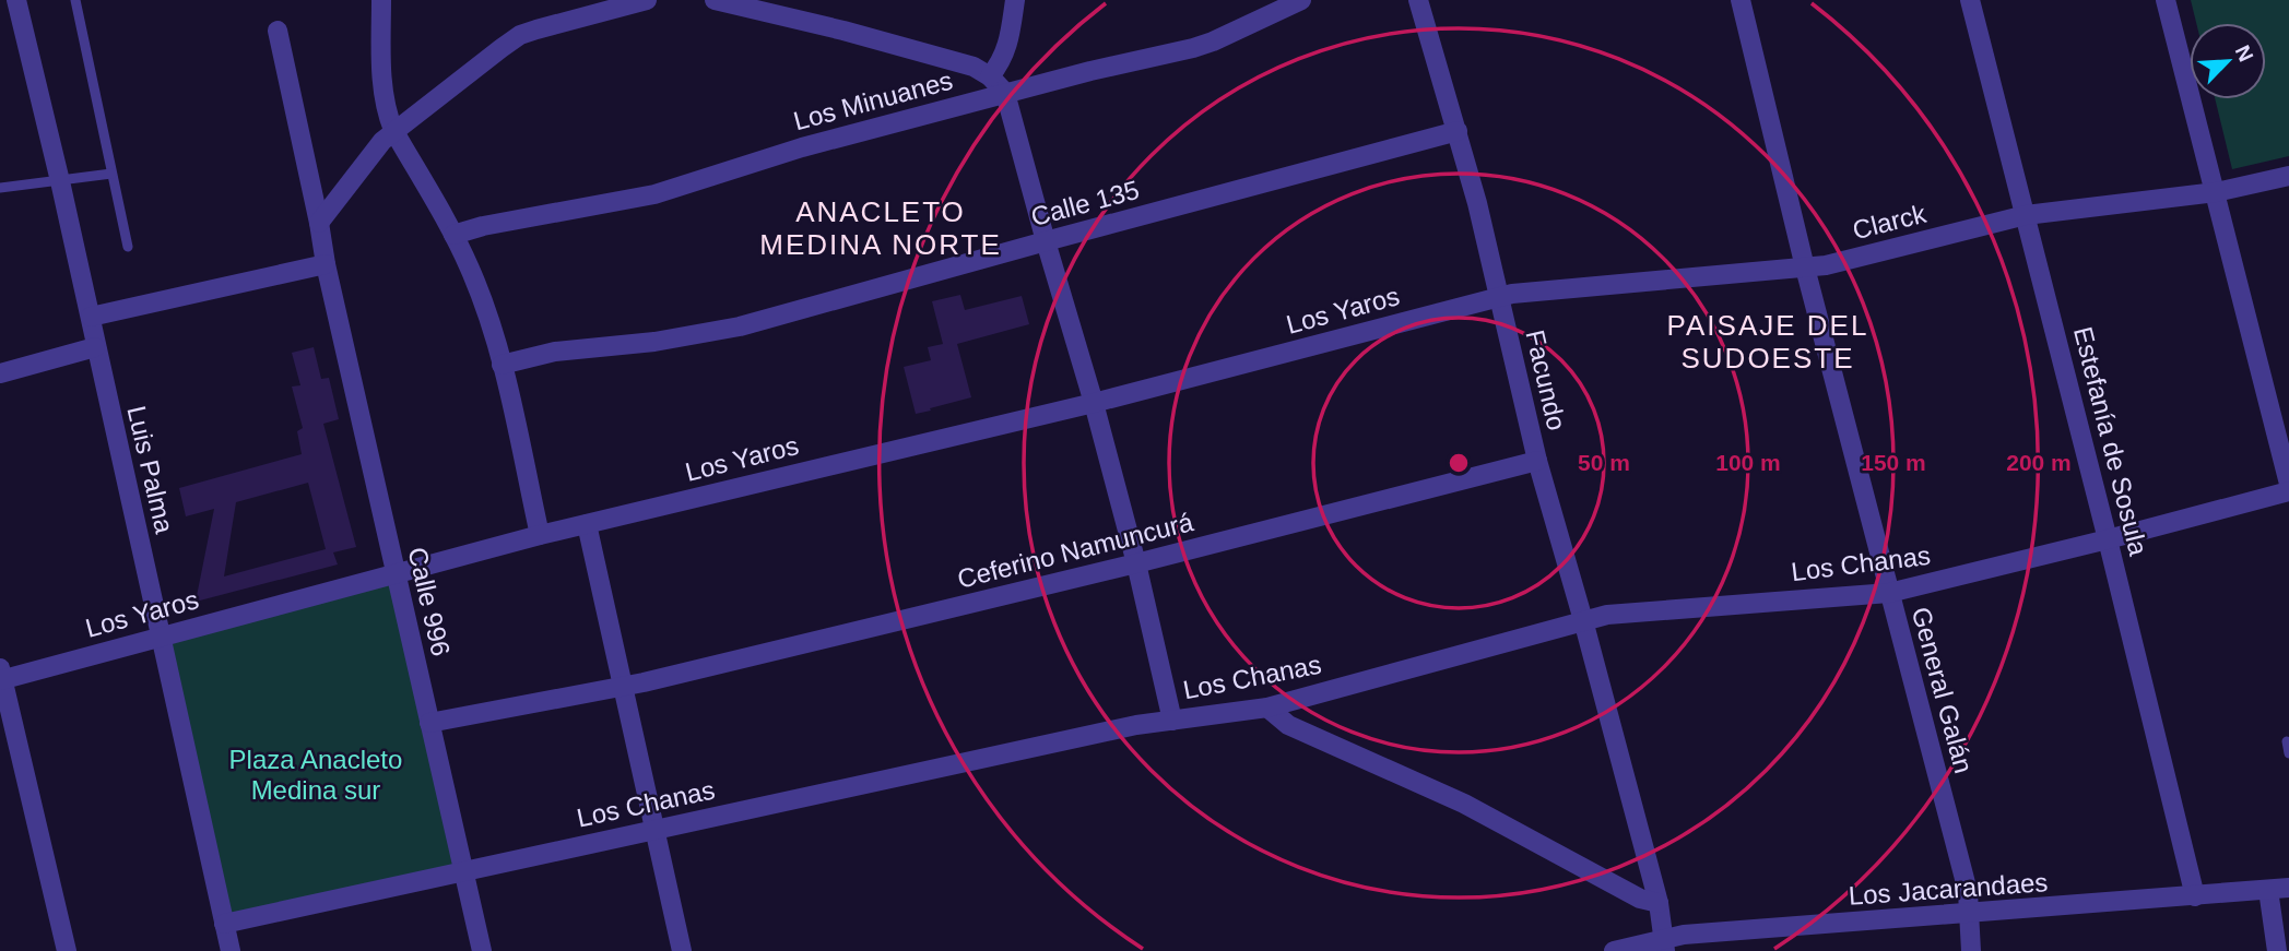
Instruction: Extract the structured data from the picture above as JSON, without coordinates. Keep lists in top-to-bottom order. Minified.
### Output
{"streets":{"street":["Los Minuanes","Calle 135","Clarck","Los Yaros","Facundo","Estefanía de Sosula","Luis Palma","Ceferino Namuncurá","Los Chanas","Calle 996","General Galán","Los Jacarandaes"]},"crossings":[["Calle 135","Facundo"],["Clarck","Los Yaros"],["Clarck","Facundo"],["Clarck","Estefanía de Sosula"],["Clarck","General Galán"],["Los Yaros","Facundo"],["Los Yaros","Luis Palma"],["Los Yaros","Calle 996"],["Facundo","Ceferino Namuncurá"],["Facundo","Los Chanas"],["Facundo","Los Jacarandaes"],["Estefanía de Sosula","Los Chanas"],["Estefanía de Sosula","Los Jacarandaes"],["Luis Palma","Los Chanas"],["Ceferino Namuncurá","Calle 996"],["Los Chanas","Calle 996"],["Los Chanas","General Galán"],["General Galán","Los Jacarandaes"]],"districts":["ANACLETO MEDINA NORTE","PAISAJE DEL SUDOESTE"],"parks":["Plaza Anacleto Medina sur"],"north":"top right","rings":["50 m","100 m","150 m","200 m"]}
